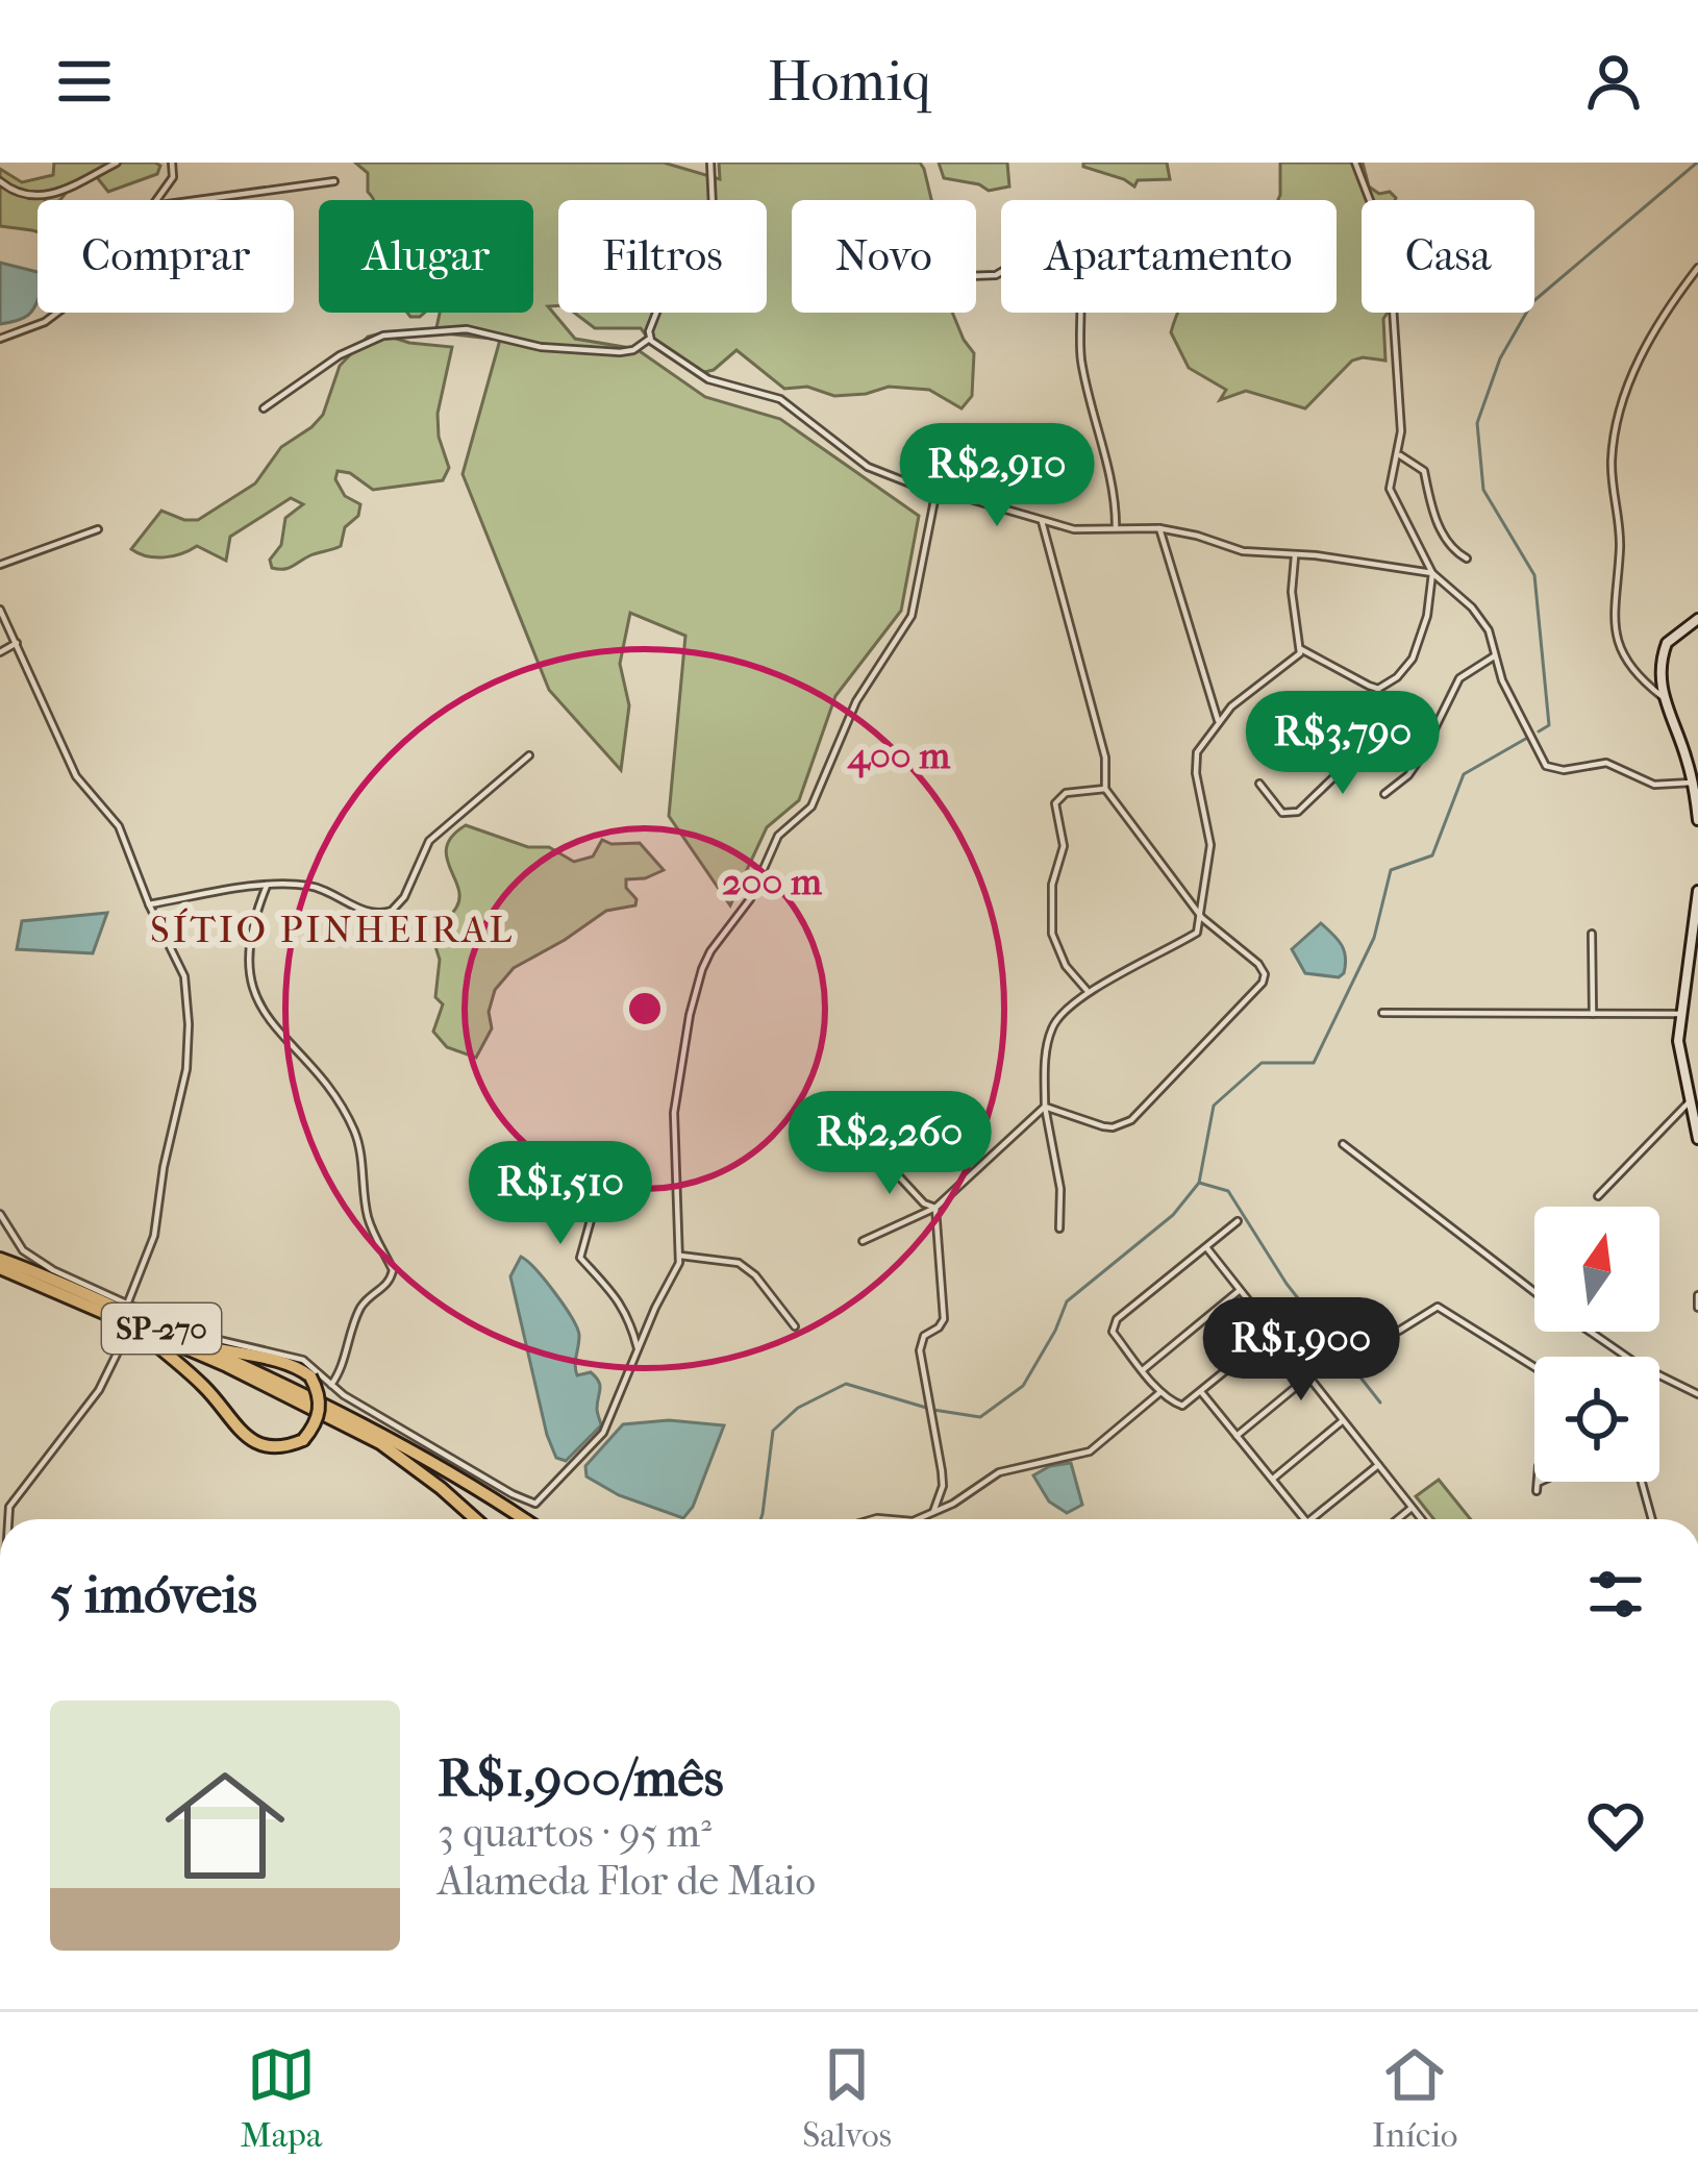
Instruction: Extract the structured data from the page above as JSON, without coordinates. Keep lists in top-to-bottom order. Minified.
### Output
{"streets":{"highway":["SP-270"]},"districts":["SÍTIO PINHEIRAL"],"north":"top","page":{"header":"Homiq","chip":["Comprar","Alugar","Filtros","Novo","Apartamento","Casa"],"price":["R$2,910","R$3,790","R$2,260","R$1,510","R$1,900"],"heading":"5 imóveis","list":[{"name":"R$1,900/mês","note":"3 quartos · 95 m² · Alameda Flor de Maio"}],"tabs":["Mapa","Salvos","Início"]},"rings":["400 m","200 m"]}
